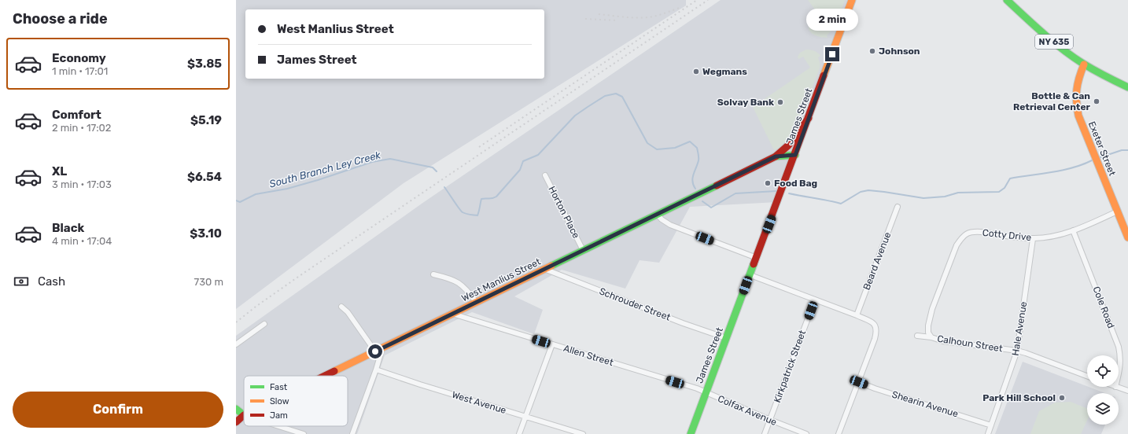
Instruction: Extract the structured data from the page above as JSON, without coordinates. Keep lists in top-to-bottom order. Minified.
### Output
{"streets":{"main road":["NY 635","James Street","Exeter Street","West Manlius Street"],"street":["Horton Place","Cotty Drive","Beard Avenue","Schrouder Street","Cole Road","Hale Avenue","Calhoun Street","Allen Street","Kirkpatrick Street","West Avenue","Shearin Avenue","Colfax Avenue"]},"crossings":[["NY 635","Exeter Street"],["James Street","West Manlius Street"],["James Street","Schrouder Street"],["James Street","Allen Street"],["James Street","Colfax Avenue"],["Exeter Street","Cotty Drive"],["Horton Place","West Manlius Street"],["Cotty Drive","Cole Road"],["Cotty Drive","Hale Avenue"],["Cotty Drive","Calhoun Street"],["West Manlius Street","Schrouder Street"],["West Manlius Street","Allen Street"],["Hale Avenue","Calhoun Street"],["Hale Avenue","Shearin Avenue"],["Allen Street","Colfax Avenue"],["Kirkpatrick Street","Colfax Avenue"]],"water":["South Branch Ley Creek"],"places":["Johnson","Wegmans","Bottle & Can Retrieval Center","Solvay Bank","Food Bag","Park Hill School"],"legend":["Fast","Slow","Jam"],"page":{"heading":"Choose a ride","bubble":"2 min","banner":["West Manlius Street","James Street"],"list":[{"name":"Economy","note":"1 min · 17:01","value":"$3.85"},{"name":"Comfort","note":"2 min · 17:02","value":"$5.19"},{"name":"XL","note":"3 min · 17:03","value":"$6.54"},{"name":"Black","note":"4 min · 17:04","value":"$3.10"}],"pay":["Cash","730 m"],"buttons":"Confirm"}}
